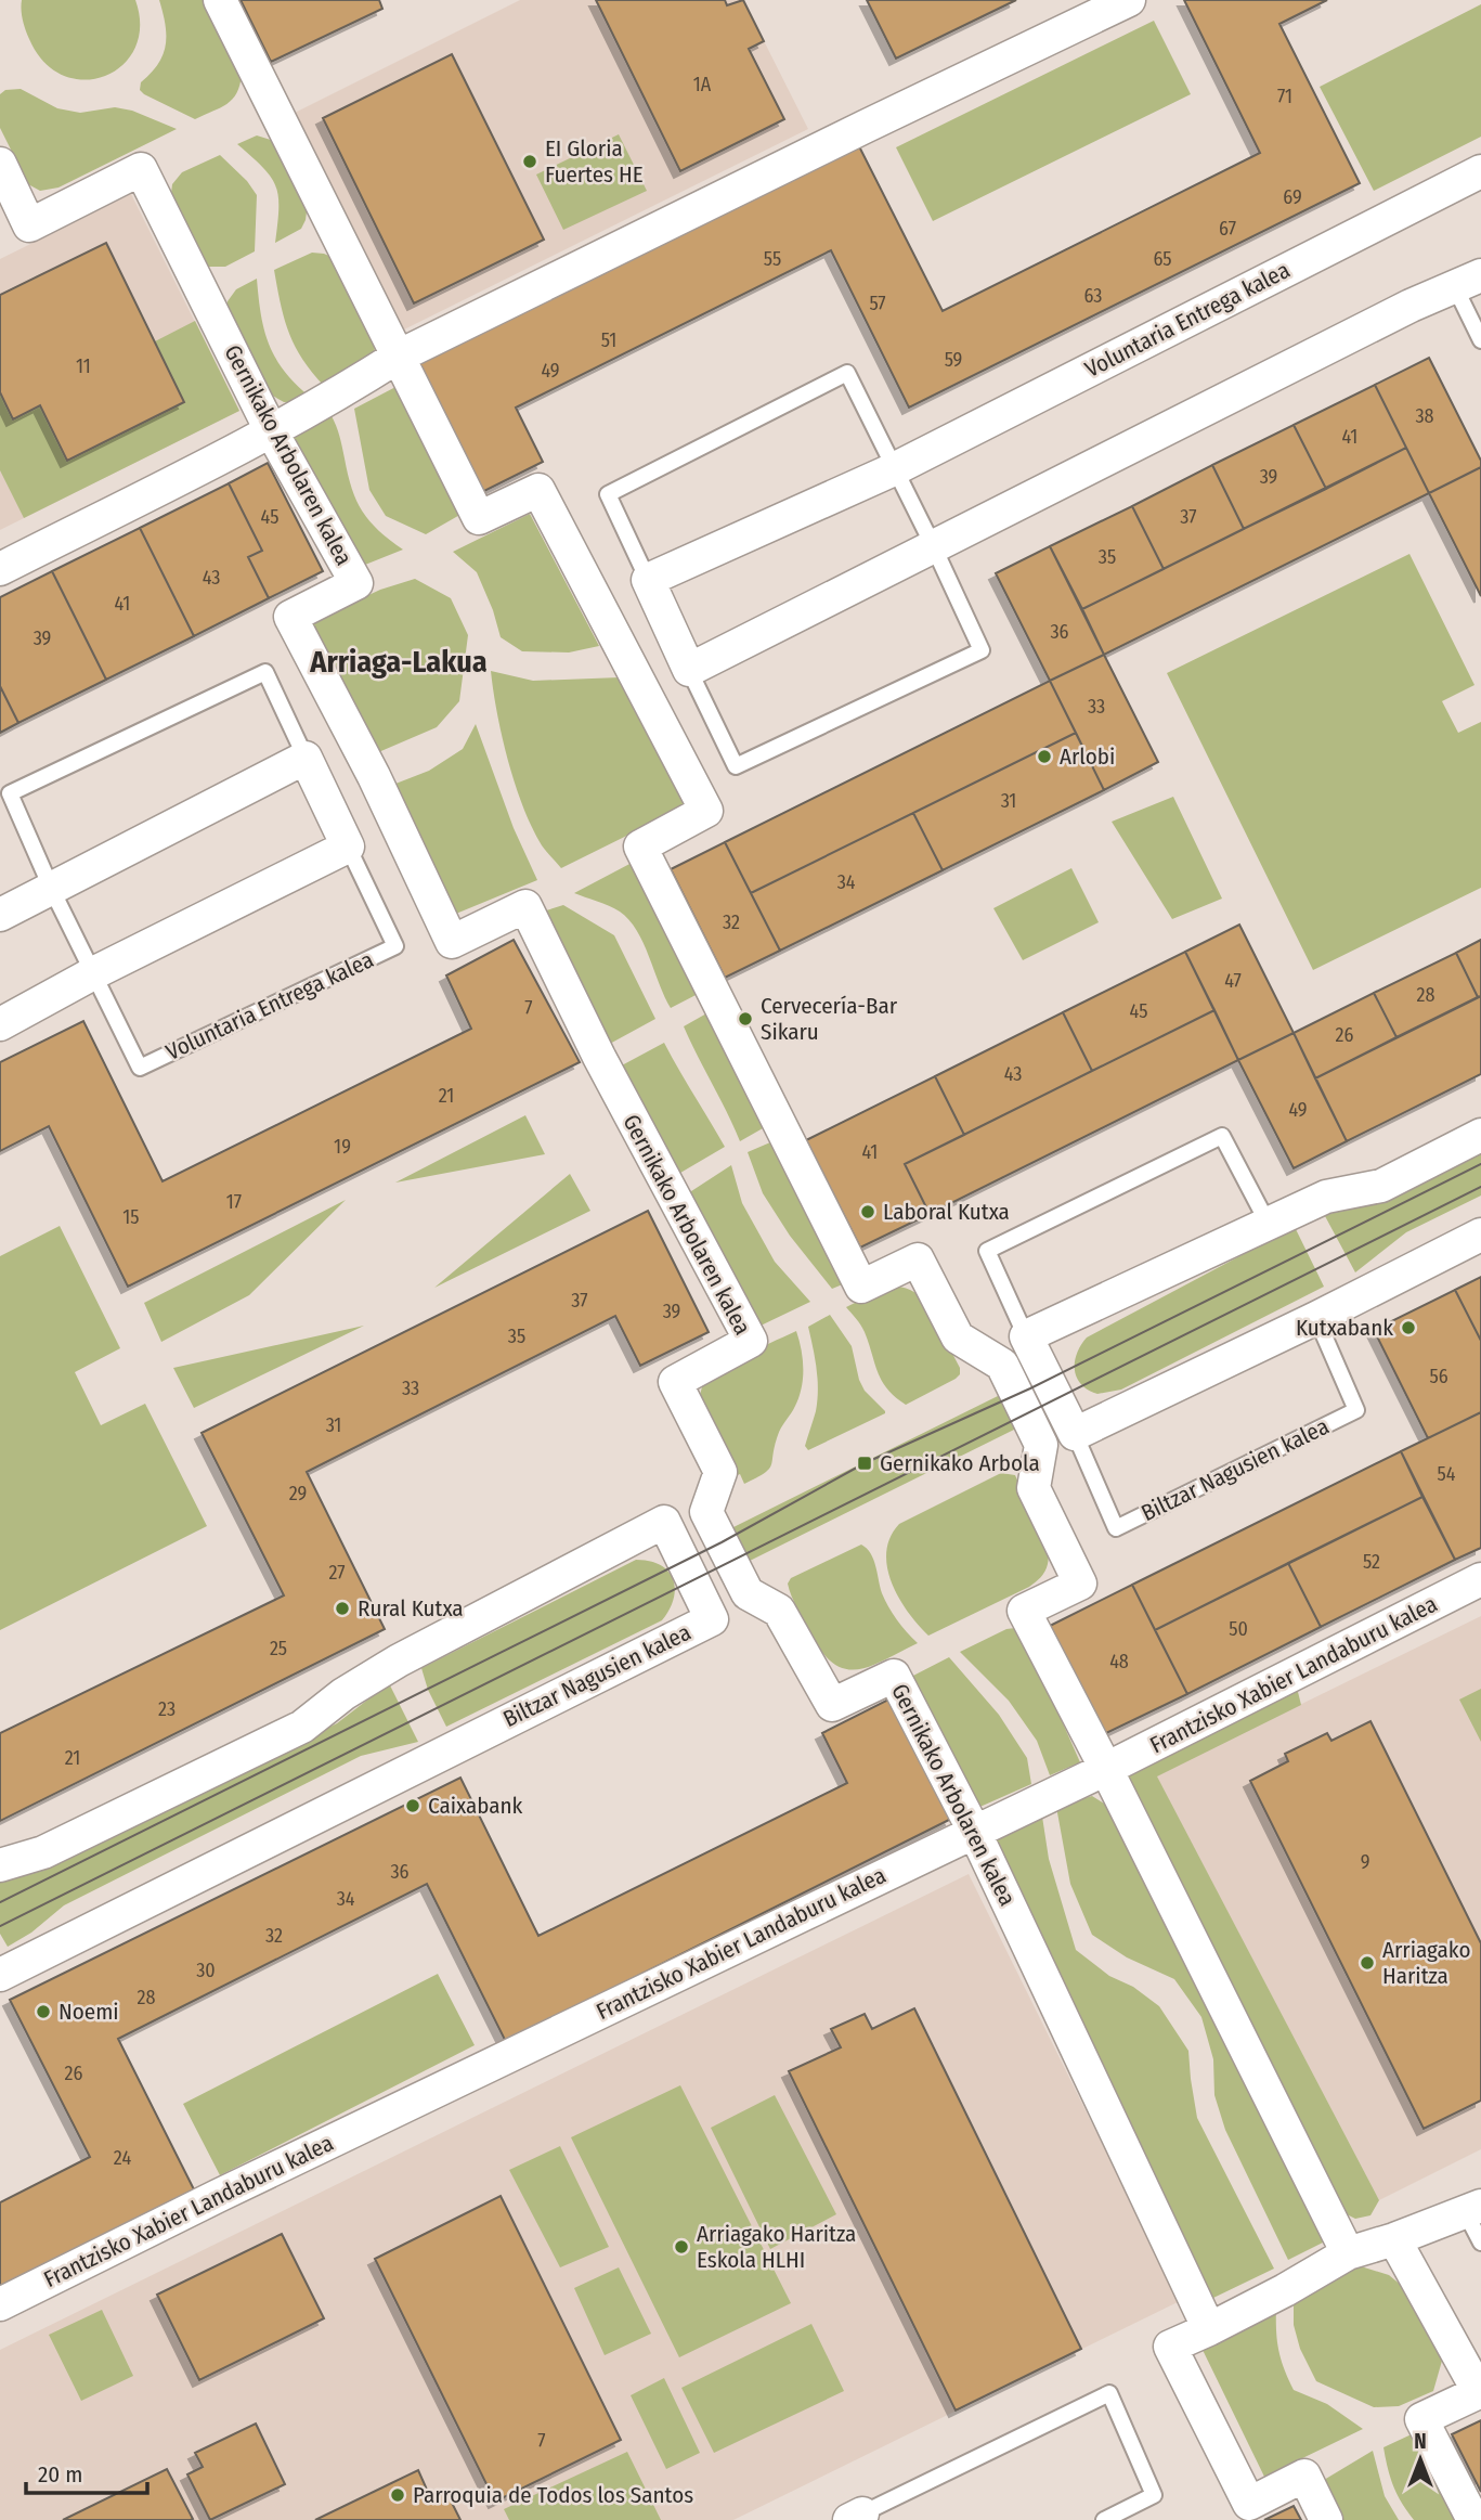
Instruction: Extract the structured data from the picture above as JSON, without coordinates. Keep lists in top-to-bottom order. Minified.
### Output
{"streets":{"street":["Voluntaria Entrega kalea","Gernikako Arbolaren kalea","Biltzar Nagusien kalea","Frantzisko Xabier Landaburu kalea"]},"crossings":[["Gernikako Arbolaren kalea","Frantzisko Xabier Landaburu kalea"]],"districts":["Arriaga-Lakua"],"places":{"other":["EI Gloria Fuertes HE","Arlobi","Cervecería-Bar Sikaru","Laboral Kutxa","Kutxabank","Rural Kutxa","Caixabank","Arriagako Haritza","Noemi","Arriagako Haritza Eskola HLHI","Parroquia de Todos los Santos"],"transit":["Gernikako Arbola"]},"house_numbers":["1A","71","69","67","55","65","63","57","51","59","11","49","38","41","39","45","37","35","43","41","36","39","33","31","34","32","47","28","7","45","26","43","21","49","19","41","17","15","37","39","35","56","33","31","54","29","52","27","50","25","48","23","21","9","36","34","32","30","28","26","24","7"],"scale_bar":"20 m","north":"top"}
